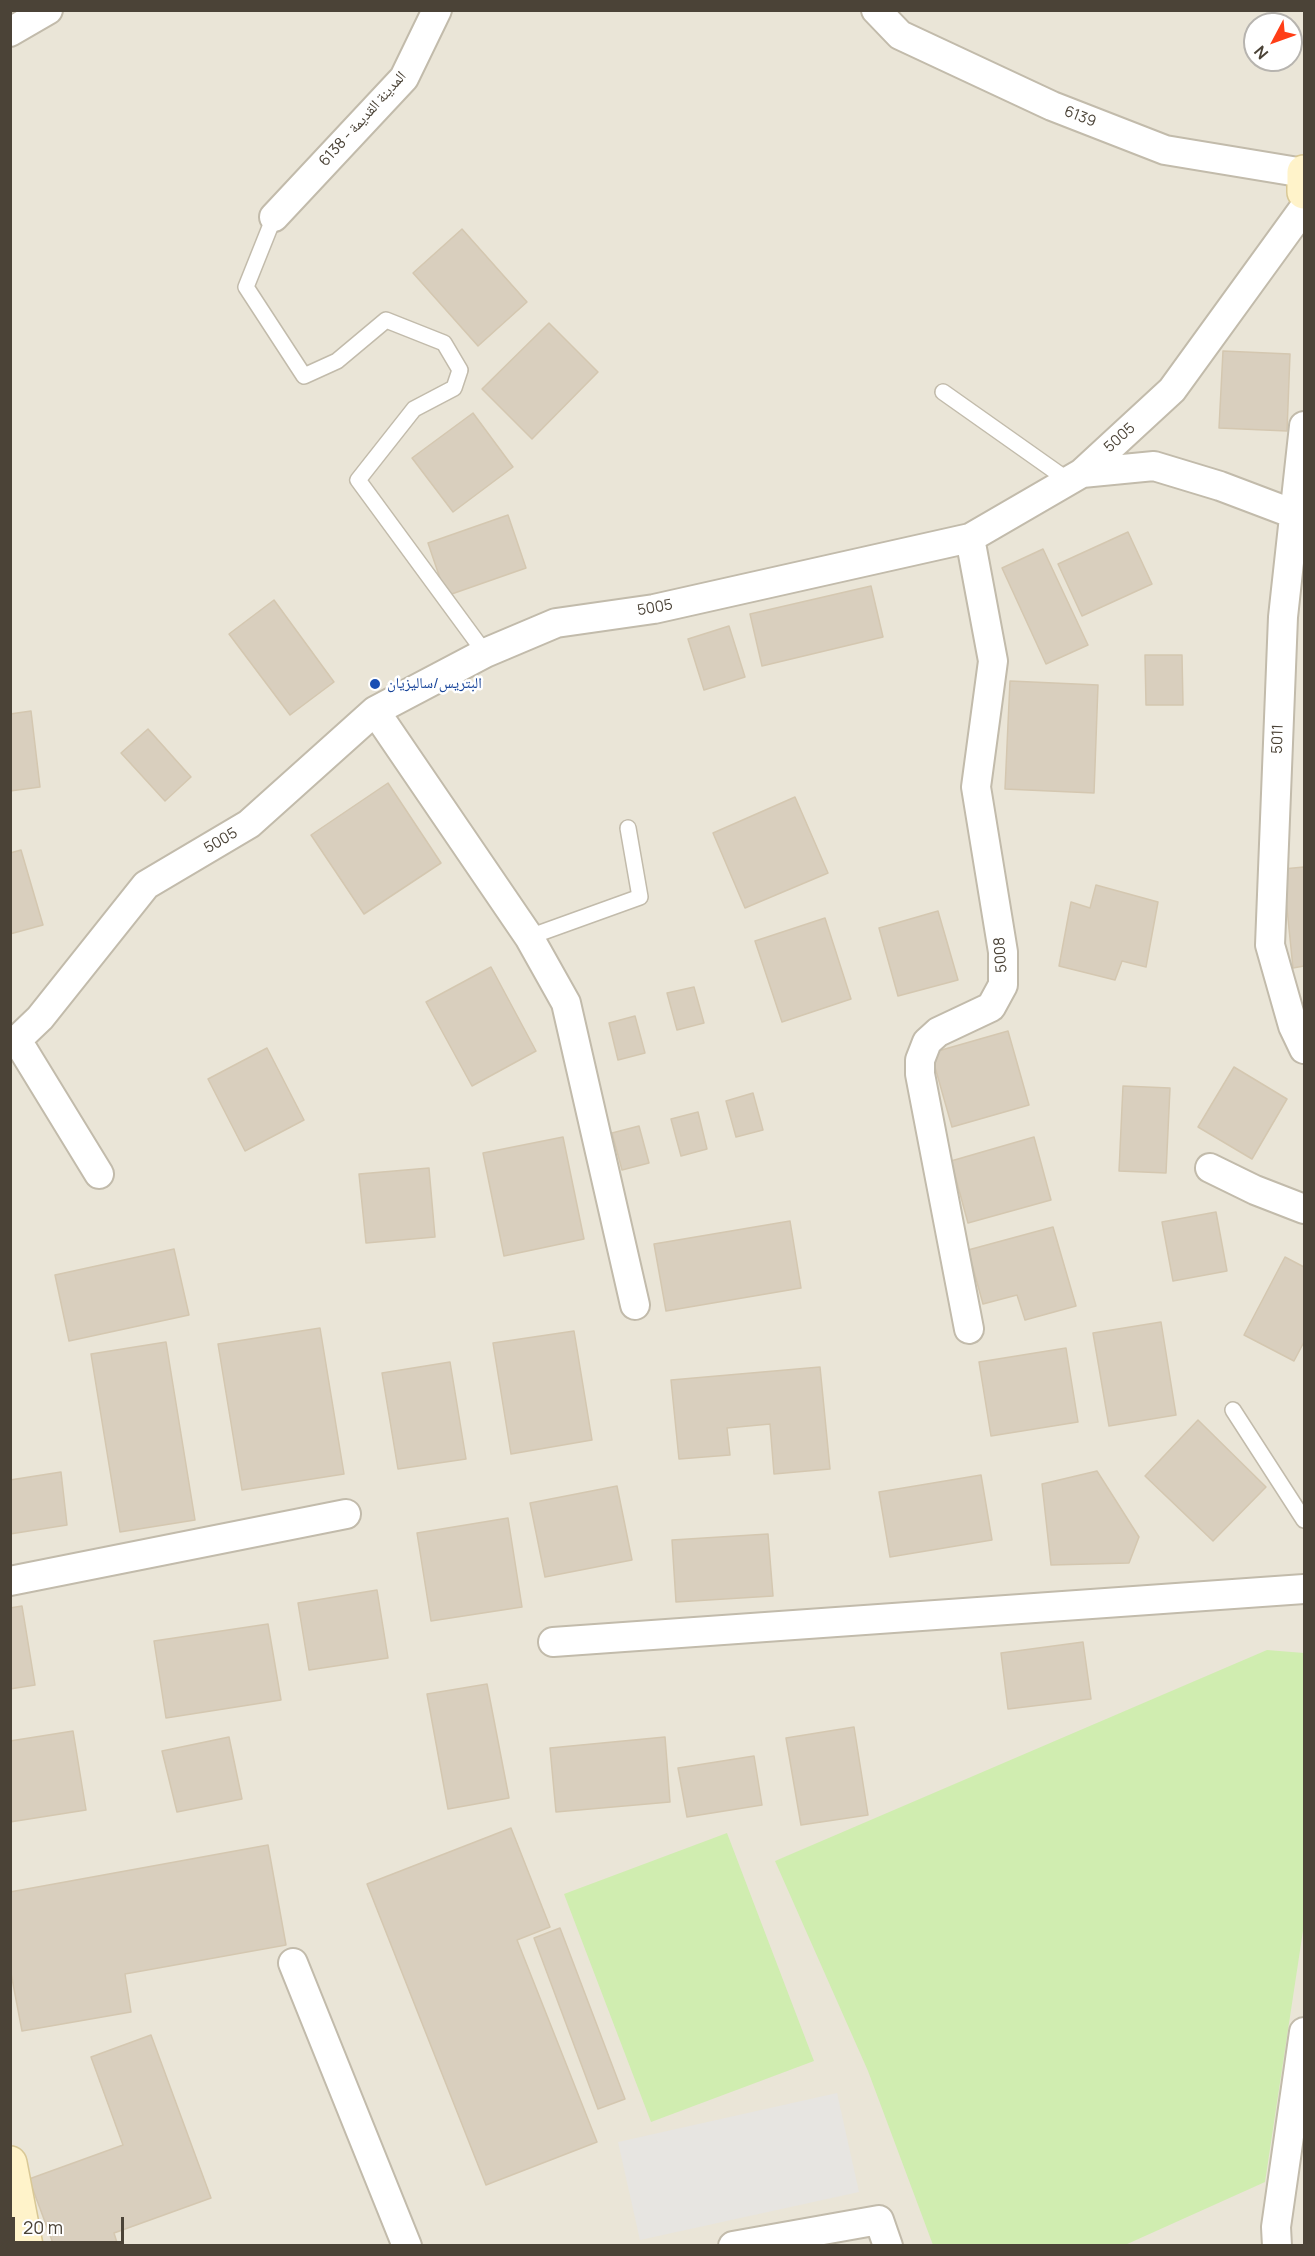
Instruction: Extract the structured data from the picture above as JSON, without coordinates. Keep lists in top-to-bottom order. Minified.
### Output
{"streets":{"street":["6139","المدينة القديمة - 6138","5005","5011","5008"]},"crossings":[["5005","5008"]],"places":["البتريس/ساليزيان"],"scale_bar":"20 m","north":"bottom left"}
